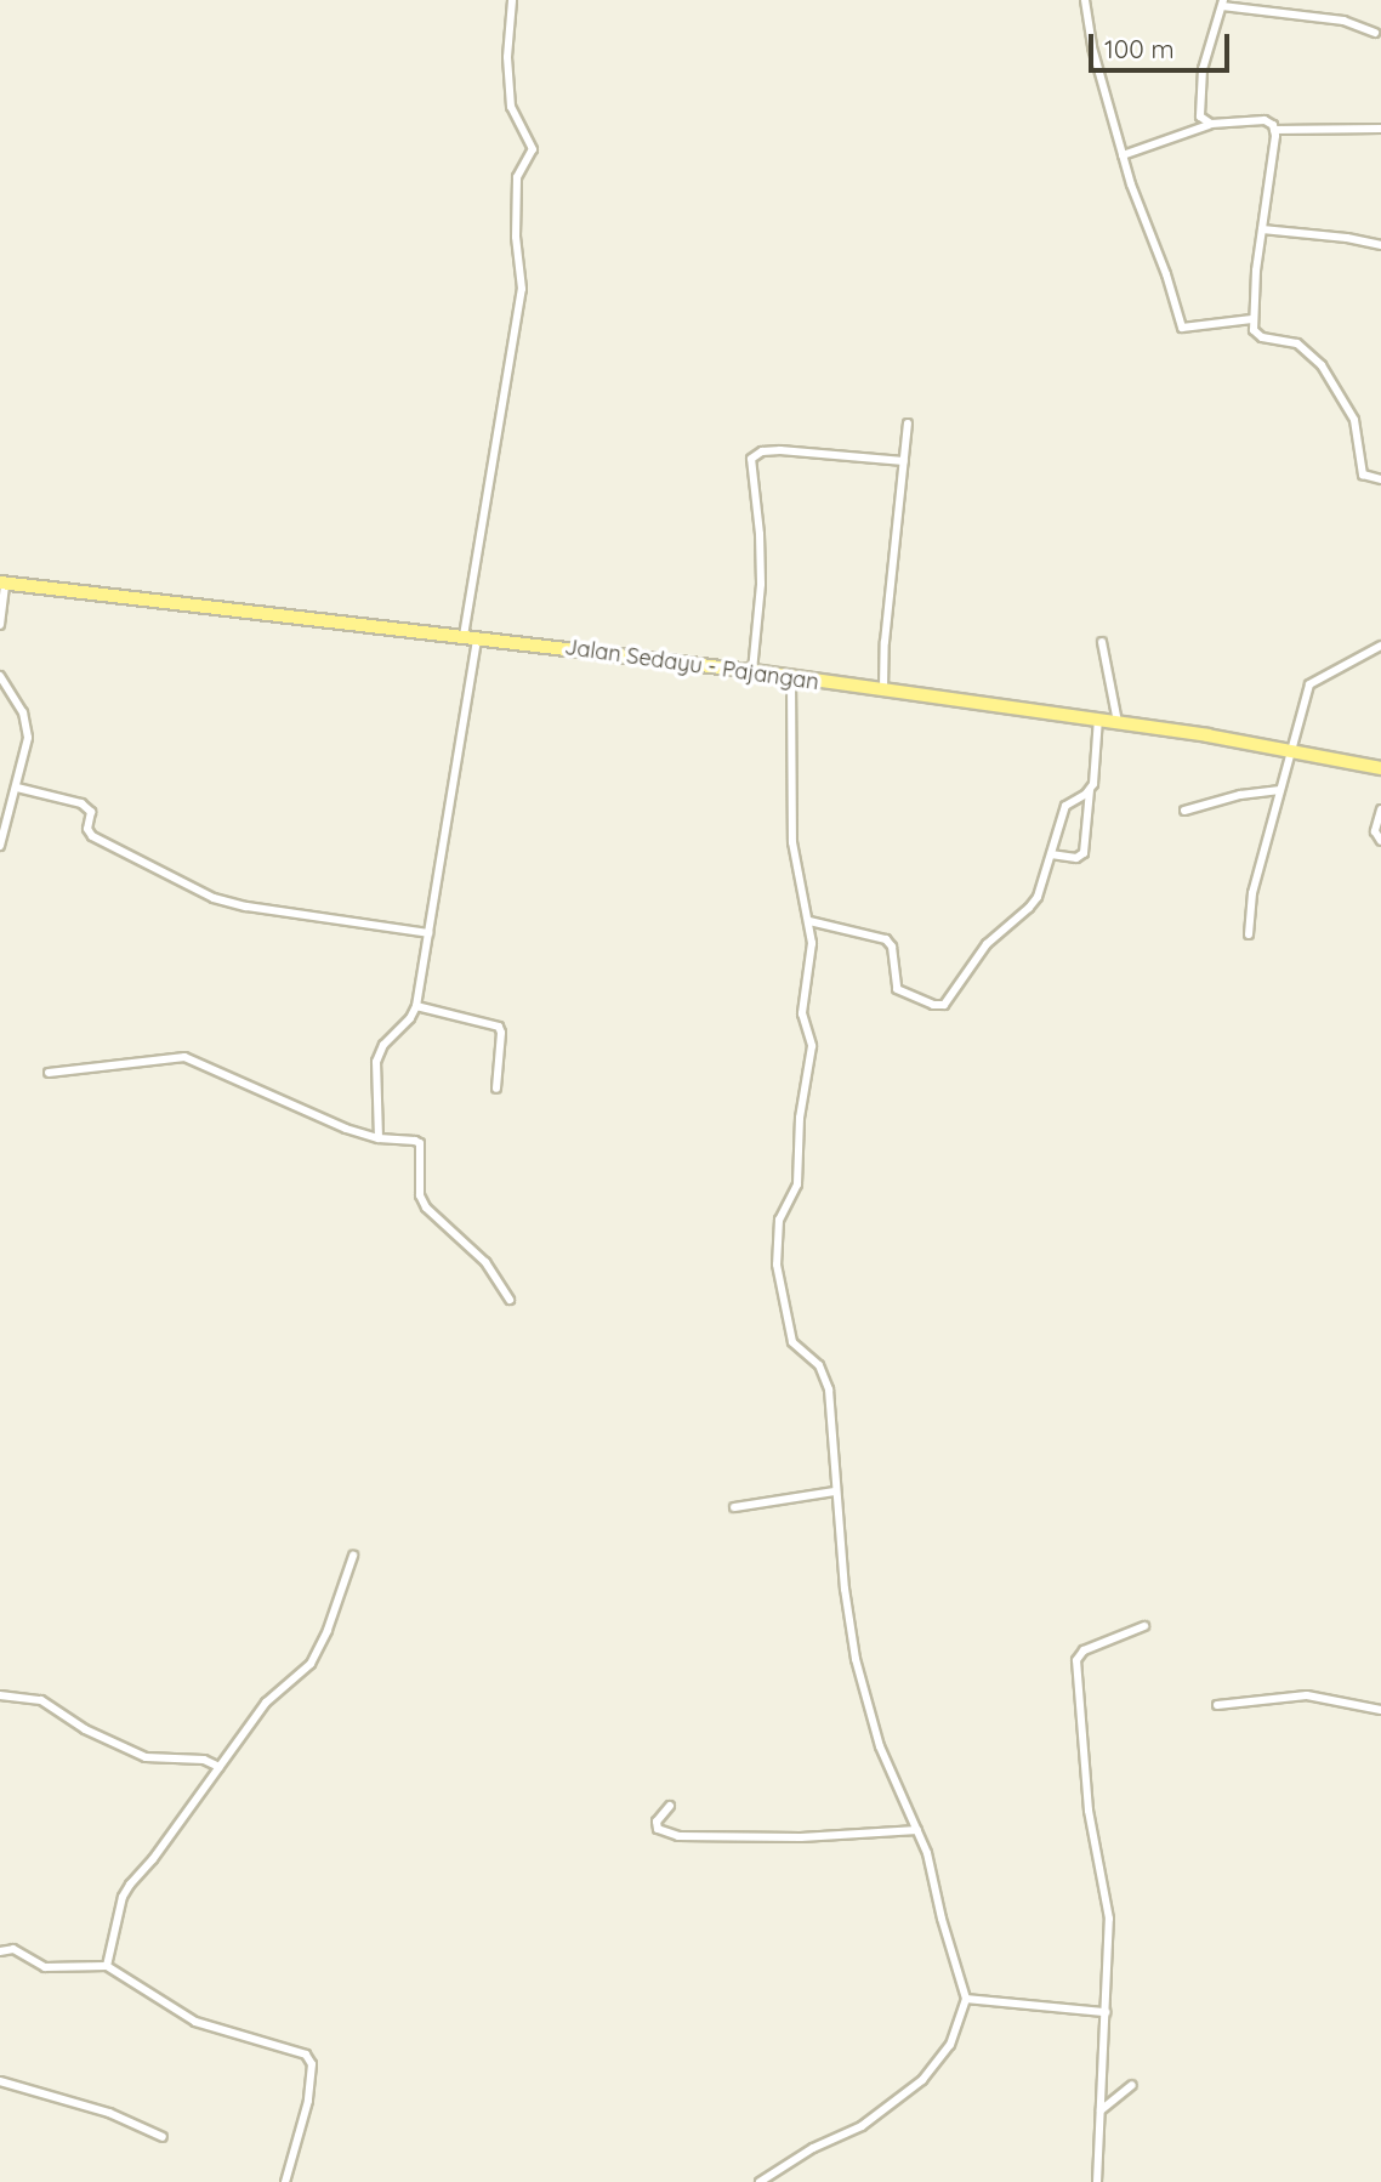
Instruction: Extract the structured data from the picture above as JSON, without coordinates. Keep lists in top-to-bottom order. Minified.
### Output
{"streets":{"main road":["Jalan Sedayu - Pajangan"]},"scale_bar":"100 m"}
